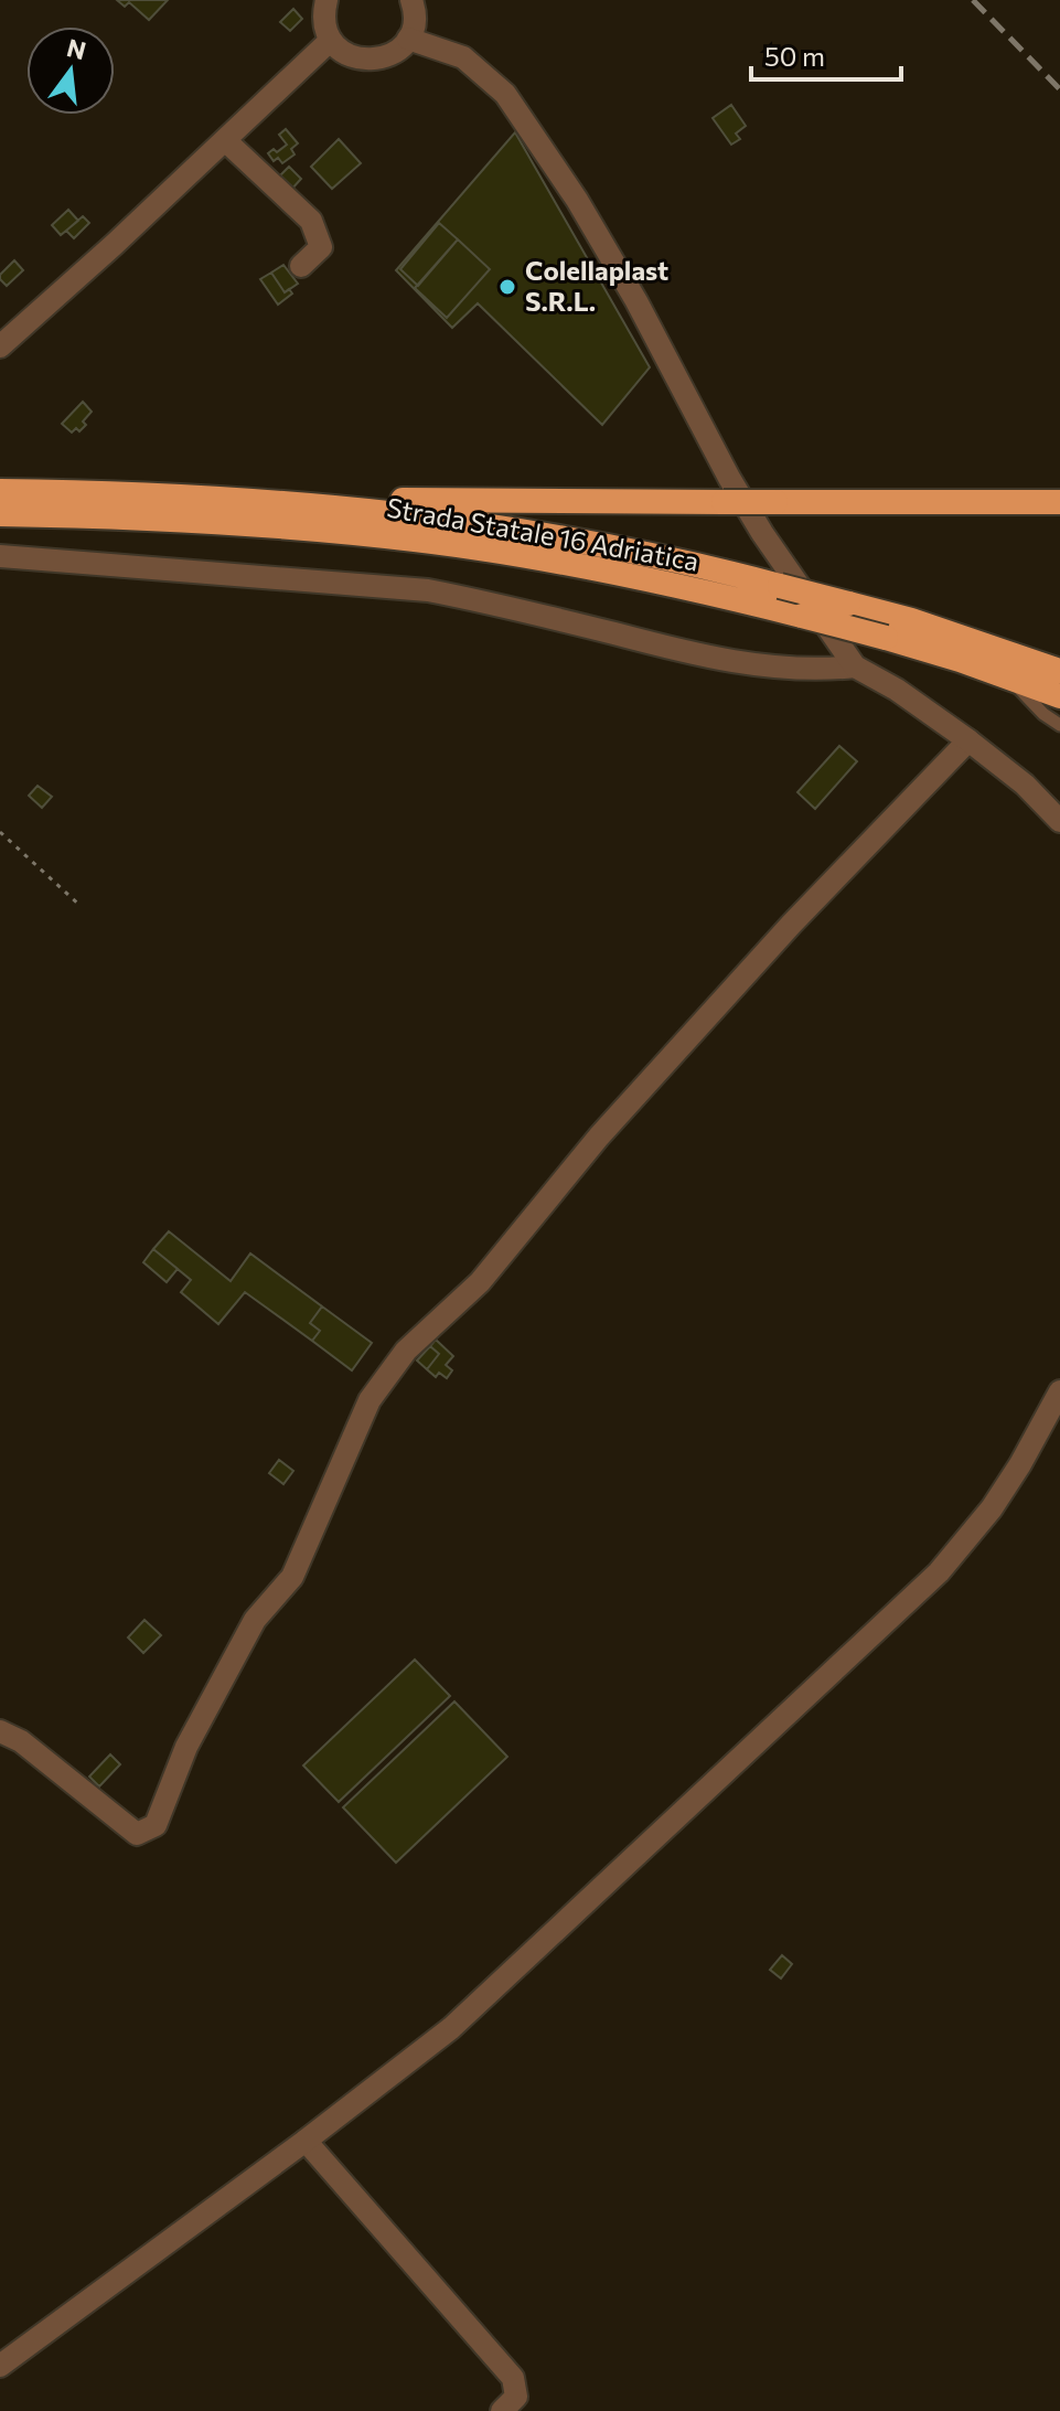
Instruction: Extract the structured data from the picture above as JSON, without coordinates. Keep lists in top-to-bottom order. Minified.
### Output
{"streets":{"highway":["Strada Statale 16 Adriatica"]},"places":["Colellaplast S.R.L."],"scale_bar":"50 m","north":"top"}
